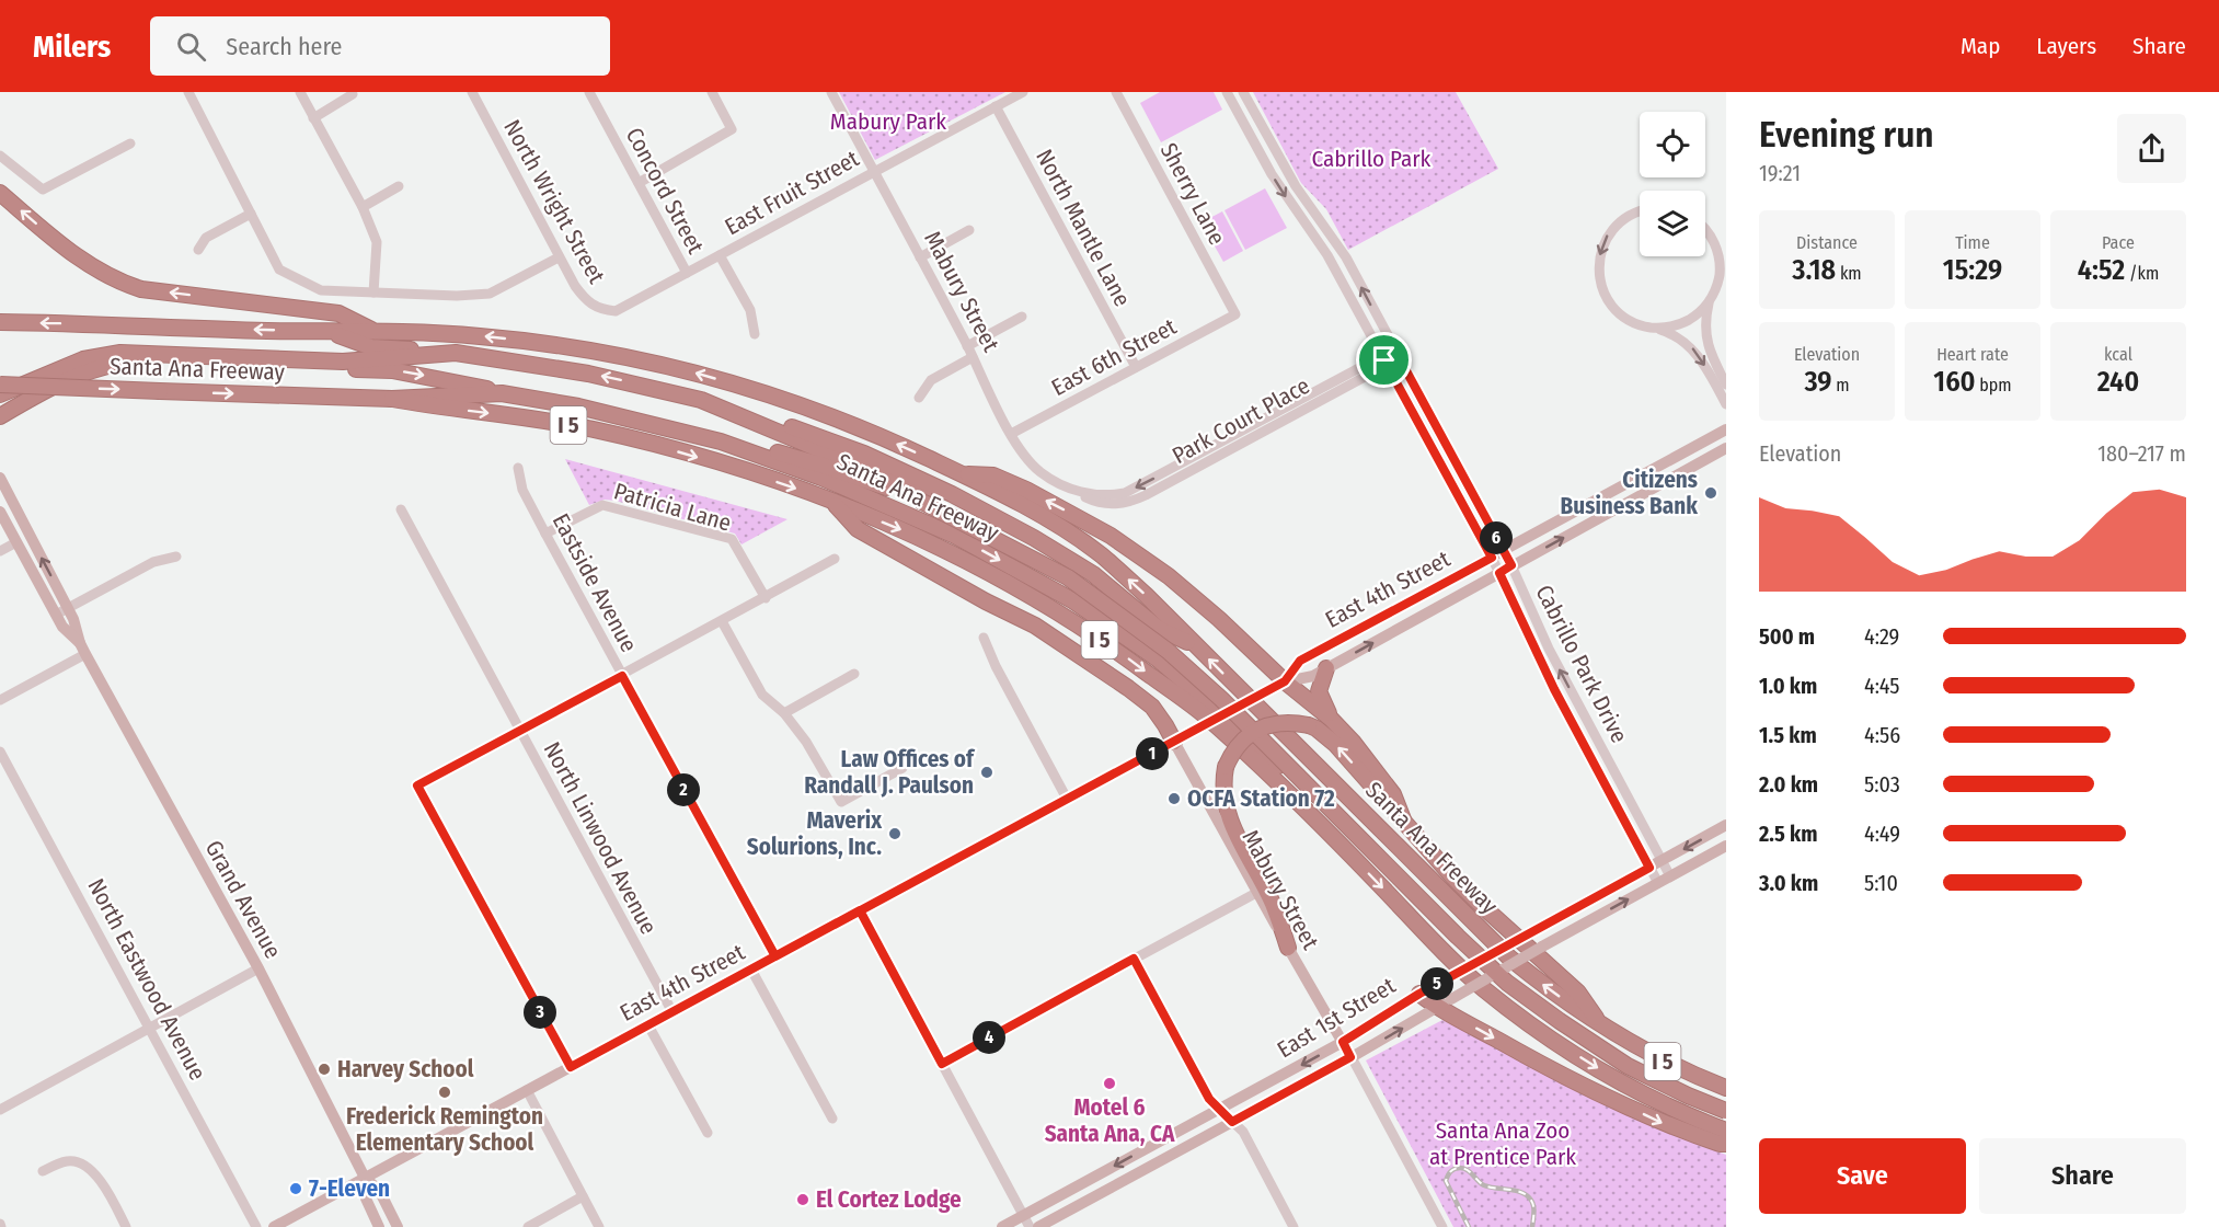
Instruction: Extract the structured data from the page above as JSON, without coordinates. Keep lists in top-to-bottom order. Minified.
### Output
{"streets":{"highway":["Santa Ana Freeway","I 5"],"main road":["Mabury Street","East 4th Street","Grand Avenue","East 1st Street"],"street":["Concord Street","East Fruit Street","Sherry Lane","North Wright Street","North Mantle Lane","East 6th Street","Park Court Place","Patricia Lane","Eastside Avenue","Cabrillo Park Drive","North Linwood Avenue","North Eastwood Avenue"]},"crossings":[["Concord Street","East Fruit Street"],["East Fruit Street","North Wright Street"],["East Fruit Street","North Mantle Lane"],["East Fruit Street","Mabury Street"],["Sherry Lane","East 6th Street"],["North Mantle Lane","East 6th Street"],["Mabury Street","East 6th Street"],["Mabury Street","Park Court Place"],["Mabury Street","East 4th Street"],["Mabury Street","East 1st Street"],["Santa Ana Freeway","I 5"],["Park Court Place","Cabrillo Park Drive"],["Patricia Lane","Eastside Avenue"],["Eastside Avenue","East 4th Street"],["East 4th Street","Cabrillo Park Drive"],["East 4th Street","North Linwood Avenue"],["East 4th Street","Grand Avenue"],["Cabrillo Park Drive","East 1st Street"]],"parks":["Mabury Park","Cabrillo Park","Santa Ana Zoo at Prentice Park"],"places":["Citizens Business Bank","Law Offices of Randall J. Paulson","OCFA Station 72","Maverix Solurions, Inc.","Harvey School","Motel 6 Santa Ana, CA","Frederick Remington Elementary School","7-Eleven","El Cortez Lodge"],"page":{"header":"Milers","search":"Search here","nav":["Map","Layers","Share"],"heading":["Evening run","19:21"],"stats":[["Distance","3.18 km"],["Time","15:29"],["Pace","4:52 /km"],["Elevation","39 m"],["Heart rate","160 bpm"],["kcal","240"]],"chart":["Elevation","180–217 m"],"pins":["6","1","2","5","3","4"],"list":[{"name":"500 m","note":"4:29"},{"name":"1.0 km","note":"4:45"},{"name":"1.5 km","note":"4:56"},{"name":"2.0 km","note":"5:03"},{"name":"2.5 km","note":"4:49"},{"name":"3.0 km","note":"5:10"}],"buttons":["Save","Share"]}}
